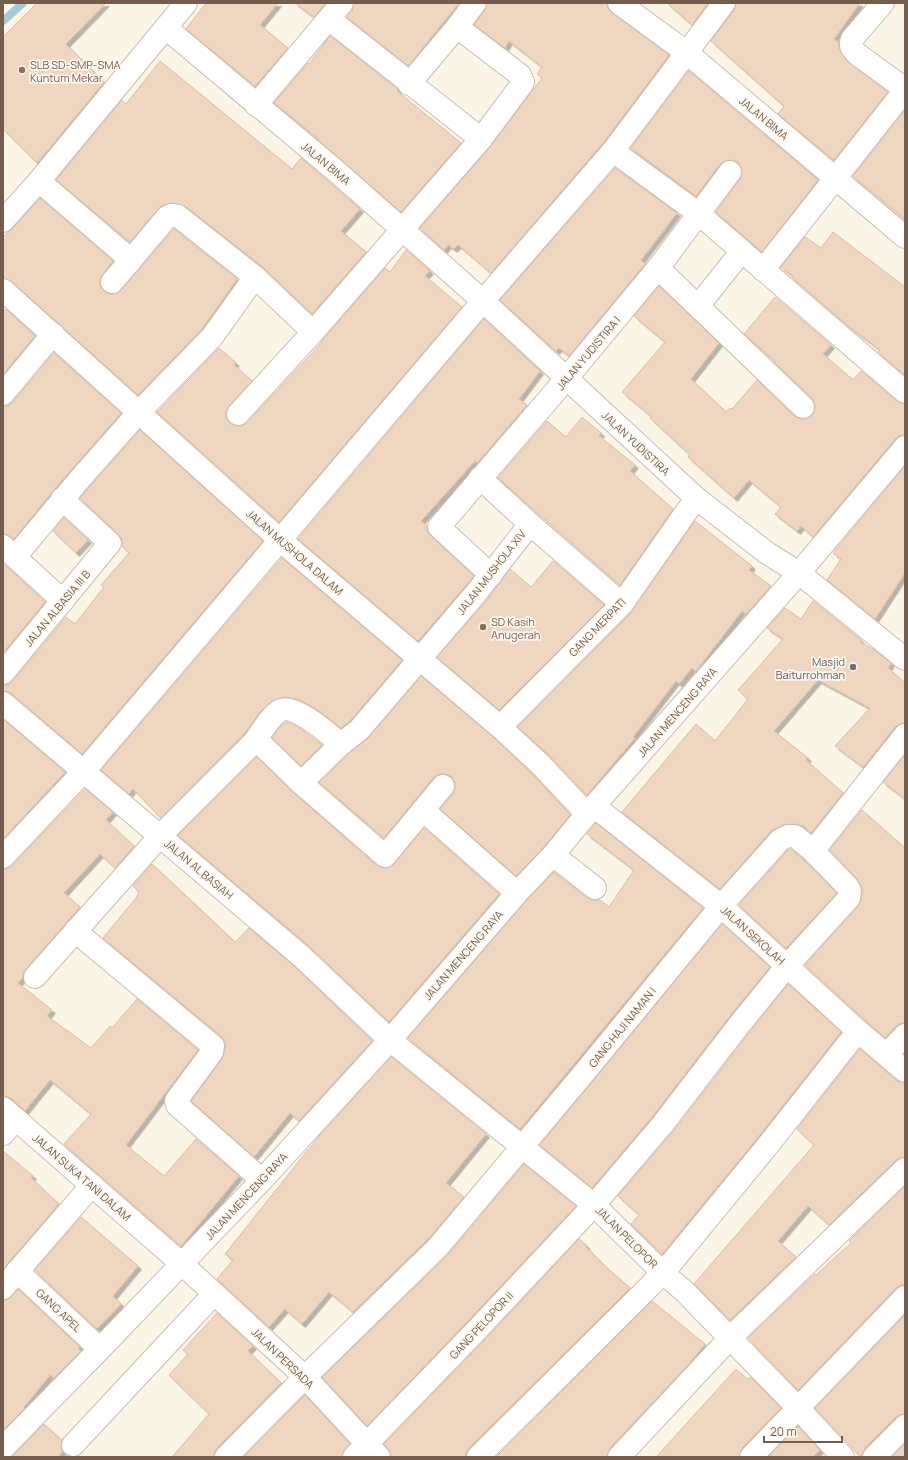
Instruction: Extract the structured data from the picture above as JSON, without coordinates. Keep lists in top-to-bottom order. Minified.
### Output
{"streets":{"street":["JALAN BIMA","JALAN YUDISTIRA I","JALAN YUDISTIRA","JALAN MUSHOLA DALAM","JALAN MUSHOLA XIV","JALAN ALBASIA III B","GANG MERPATI","JALAN MENCENG RAYA","JALAN AL BASIAH","JALAN SEKOLAH","GANG HAJI NAMAN I","JALAN SUKA TANI DALAM","JALAN PELOPOR","GANG APEL","GANG PELOPOR II","JALAN PERSADA"]},"crossings":[["JALAN BIMA","JALAN YUDISTIRA"],["JALAN YUDISTIRA I","JALAN YUDISTIRA"],["JALAN YUDISTIRA I","JALAN MUSHOLA XIV"],["JALAN YUDISTIRA","GANG MERPATI"],["JALAN YUDISTIRA","JALAN MENCENG RAYA"],["JALAN MUSHOLA DALAM","JALAN MUSHOLA XIV"],["JALAN MUSHOLA DALAM","GANG MERPATI"],["JALAN MUSHOLA DALAM","JALAN MENCENG RAYA"],["JALAN MUSHOLA DALAM","JALAN SEKOLAH"],["JALAN MUSHOLA XIV","GANG MERPATI"],["JALAN MENCENG RAYA","JALAN AL BASIAH"],["JALAN MENCENG RAYA","JALAN SEKOLAH"],["JALAN MENCENG RAYA","JALAN SUKA TANI DALAM"],["JALAN MENCENG RAYA","JALAN PELOPOR"],["JALAN MENCENG RAYA","GANG APEL"],["JALAN MENCENG RAYA","JALAN PERSADA"],["JALAN AL BASIAH","JALAN PELOPOR"],["JALAN SEKOLAH","GANG HAJI NAMAN I"],["JALAN SEKOLAH","GANG PELOPOR II"],["GANG HAJI NAMAN I","JALAN PELOPOR"],["GANG HAJI NAMAN I","GANG PELOPOR II"],["GANG HAJI NAMAN I","JALAN PERSADA"],["JALAN SUKA TANI DALAM","JALAN PERSADA"],["JALAN PELOPOR","GANG PELOPOR II"],["GANG PELOPOR II","JALAN PERSADA"]],"places":["SLB SD-SMP-SMA Kuntum Mekar","SD Kasih Anugerah","Masjid Baiturrohman"],"scale_bar":"20 m"}
